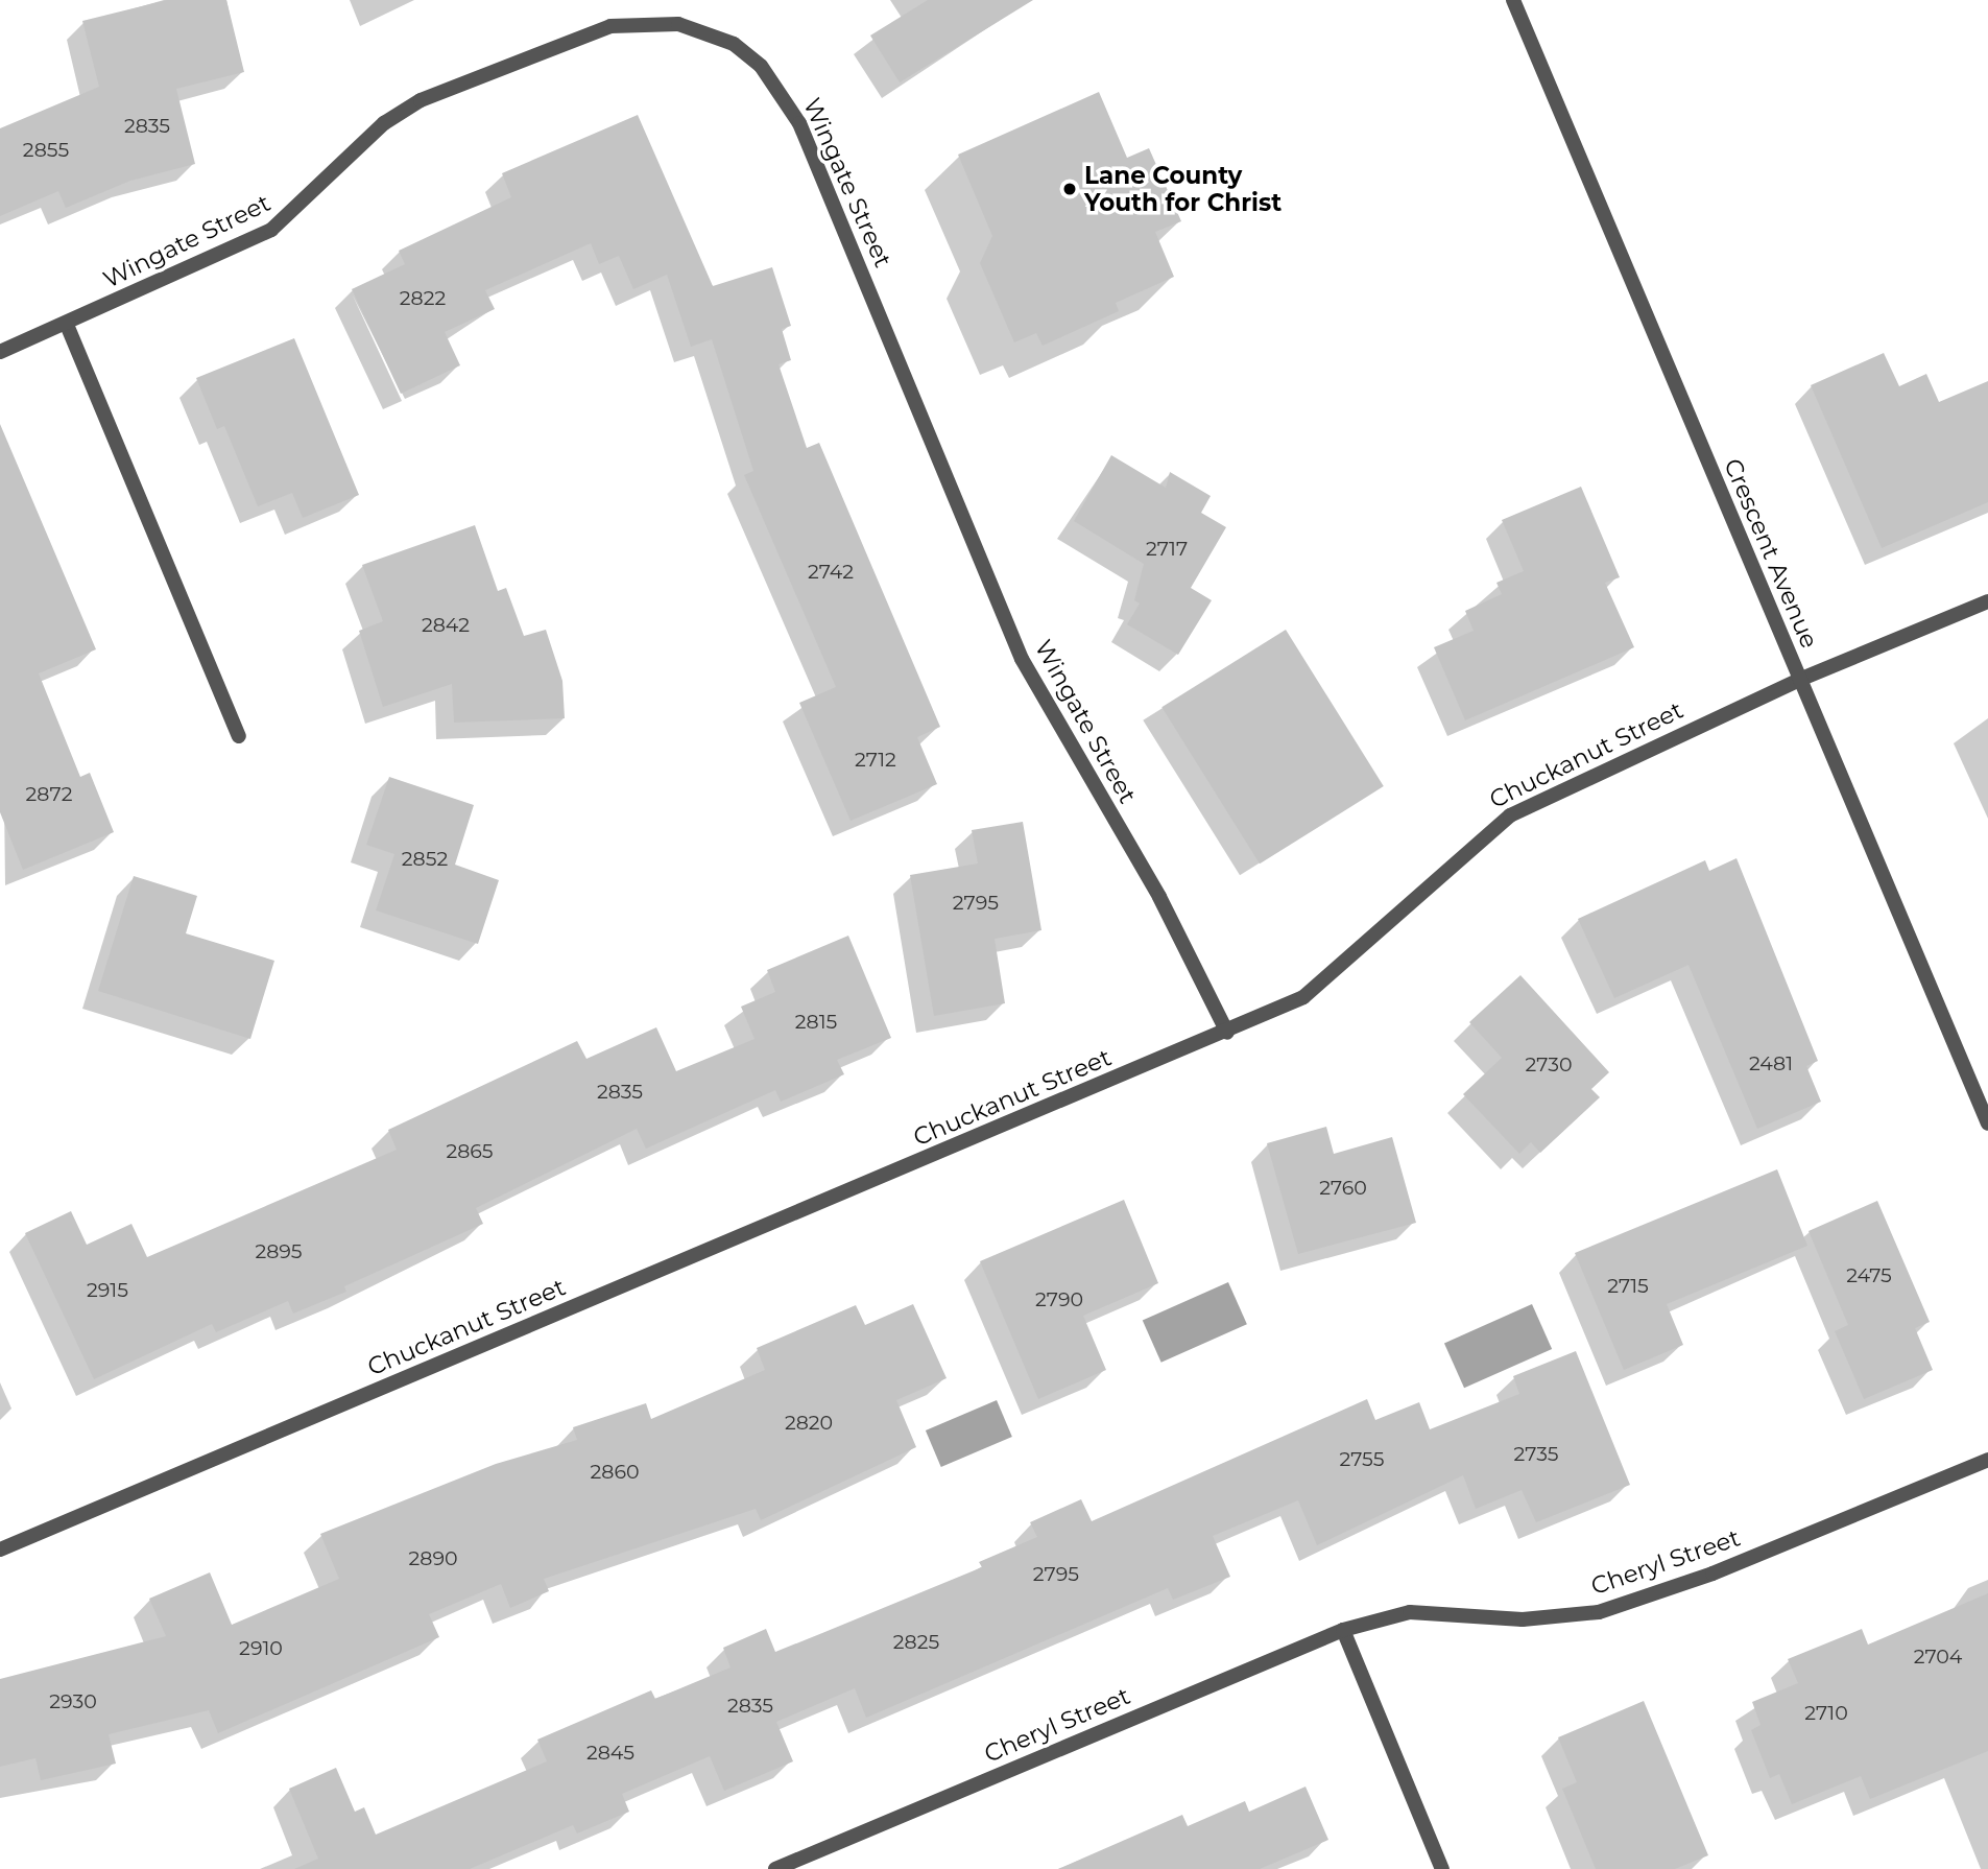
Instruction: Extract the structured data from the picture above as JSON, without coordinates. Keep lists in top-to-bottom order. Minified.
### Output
{"streets":{"street":["Wingate Street","Crescent Avenue","Chuckanut Street","Cheryl Street"]},"crossings":[["Wingate Street","Chuckanut Street"],["Crescent Avenue","Chuckanut Street"]],"places":["Lane County Youth for Christ"],"house_numbers":["2835","2855","2822","2717","2742","2842","2712","2872","2852","2795","2815","2481","2730","2835","2865","2760","2895","2475","2715","2915","2790","2820","2735","2755","2860","2890","2795","2825","2910","2704","2930","2835","2710","2845"]}
